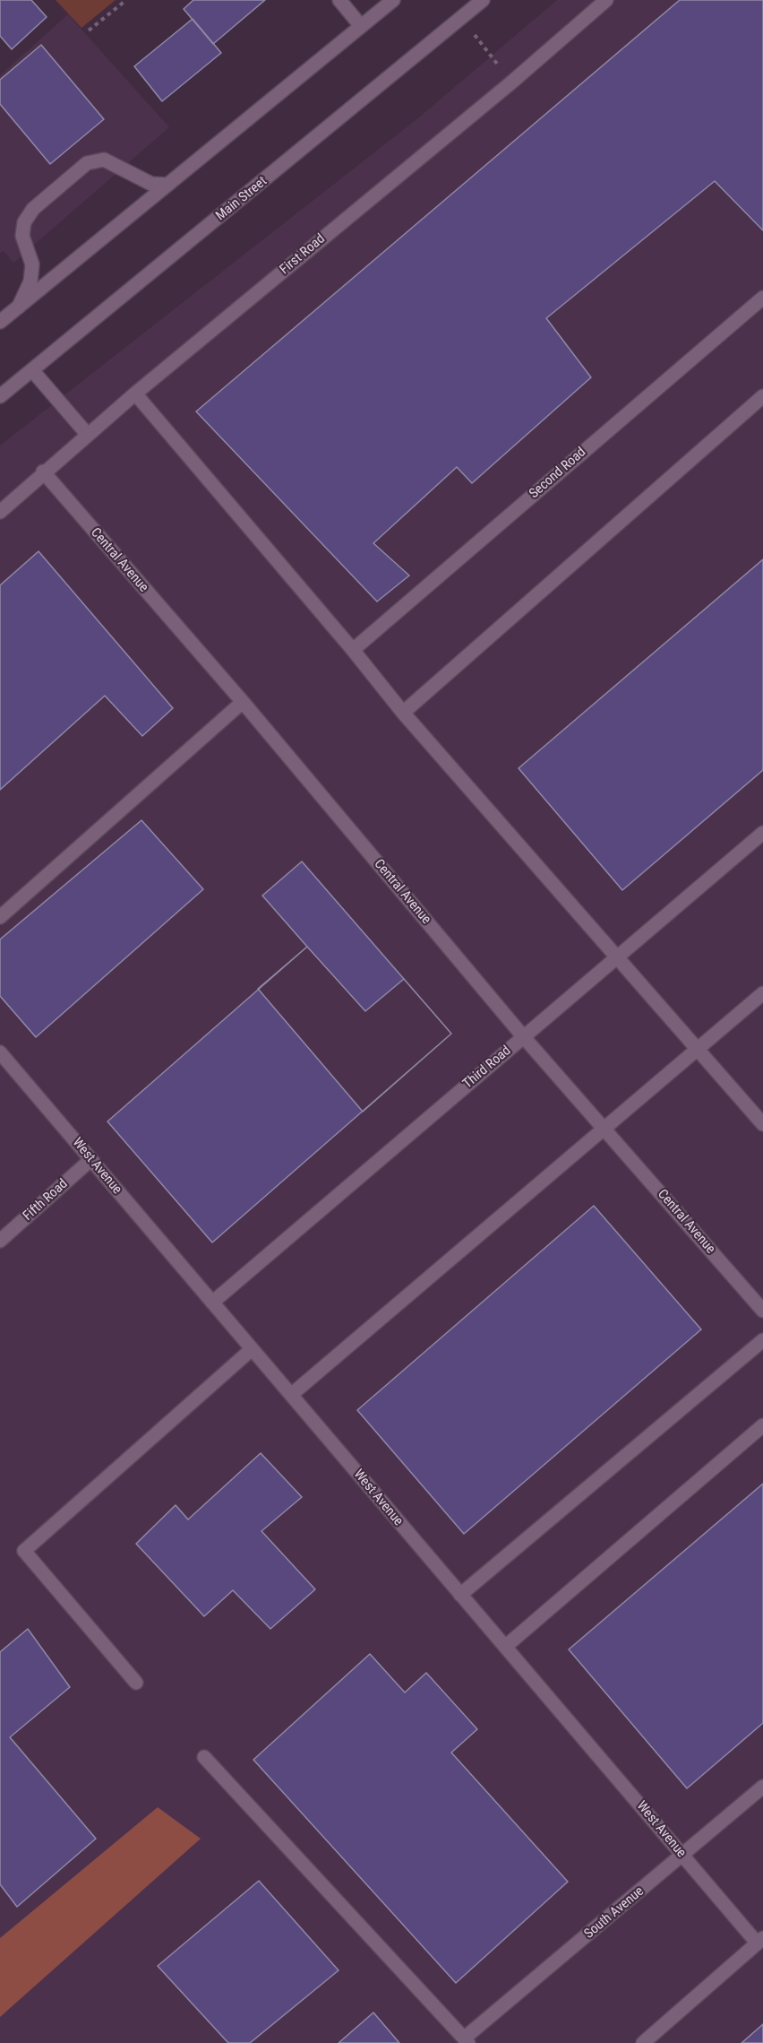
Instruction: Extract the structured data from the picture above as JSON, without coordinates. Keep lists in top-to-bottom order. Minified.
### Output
{"streets":{"street":["Main Street","First Road","Second Road","Central Avenue","Third Road","West Avenue","Fifth Road","South Avenue"]},"crossings":[["First Road","Central Avenue"],["Central Avenue","Third Road"],["Third Road","West Avenue"],["West Avenue","Fifth Road"],["West Avenue","South Avenue"]]}
